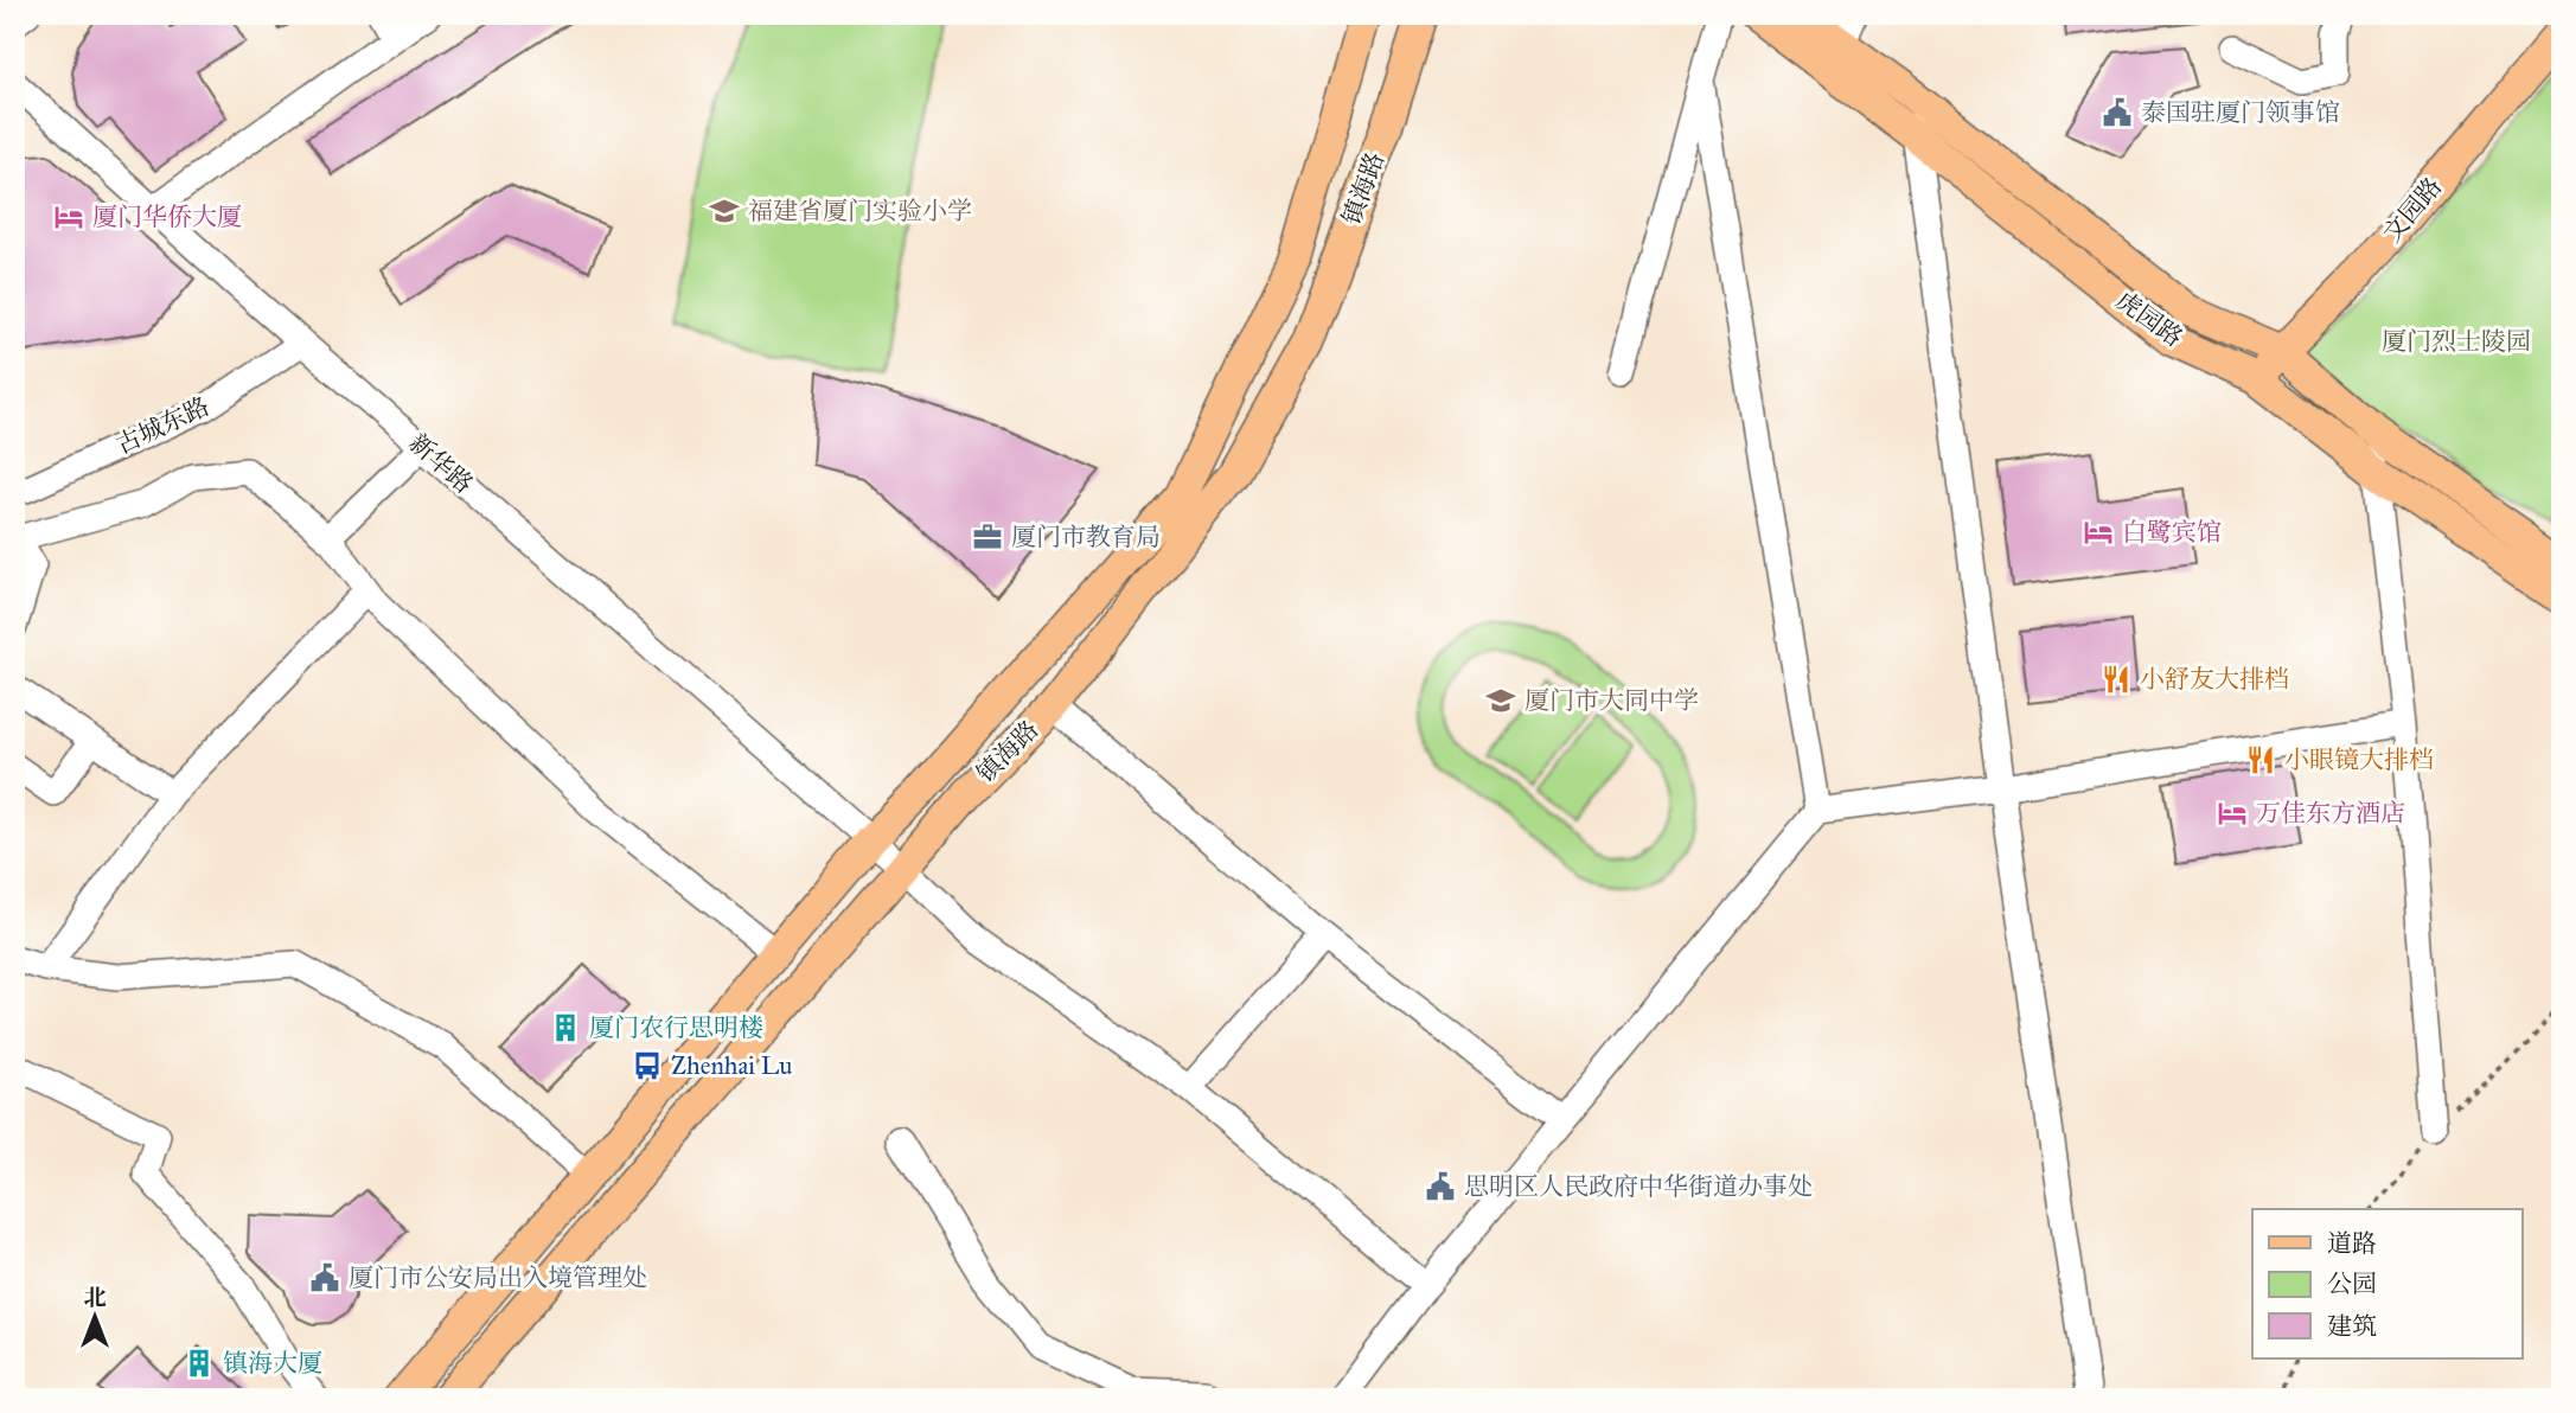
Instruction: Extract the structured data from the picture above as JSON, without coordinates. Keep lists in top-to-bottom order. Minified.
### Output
{"streets":{"main road":["镇海路","文园路","虎园路"],"street":["古城东路","新华路"]},"crossings":[["镇海路","新华路"],["文园路","虎园路"],["古城东路","新华路"]],"parks":["厦门烈士陵园"],"places":{"public building":["泰国驻厦门领事馆","思明区人民政府中华街道办事处","厦门市公安局出入境管理处"],"school or university":["福建省厦门实验小学","厦门市大同中学"],"hotel":["厦门华侨大厦","白鹭宾馆","万佳东方酒店"],"office":["厦门市教育局"],"restaurant":["小舒友大排档","小眼镜大排档"],"building":["厦门农行思明楼","镇海大厦"],"bus stop":["Zhenhai Lu"]},"legend":["道路","公园","建筑"],"north":"top"}
